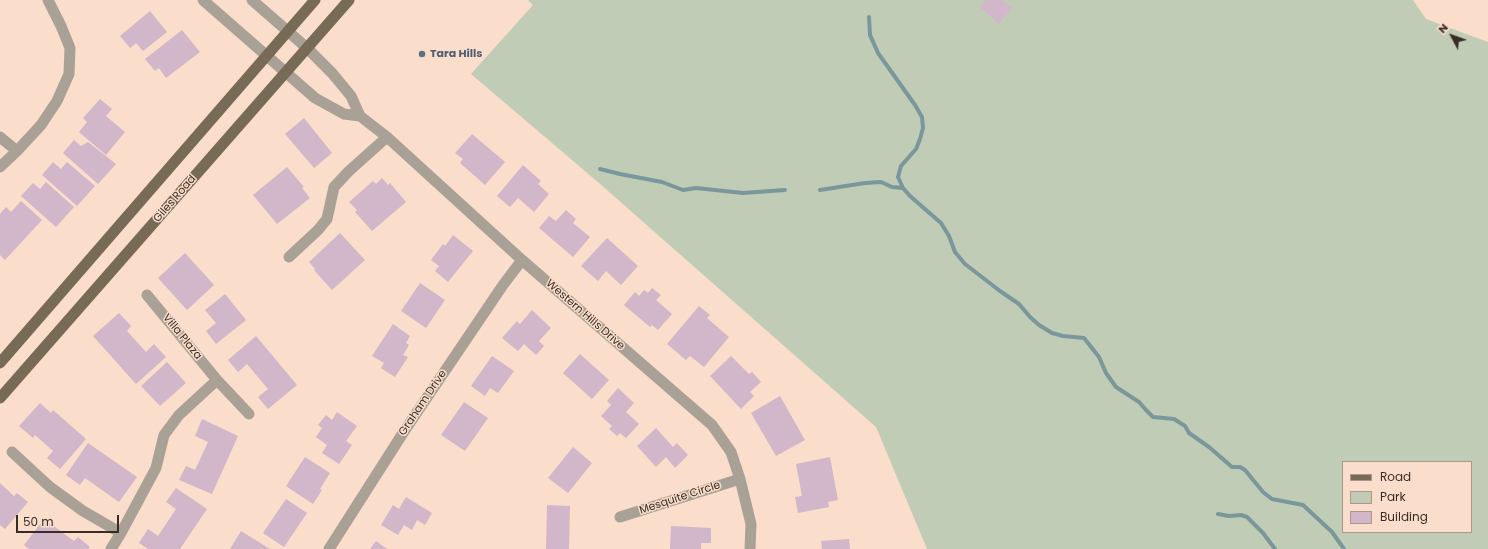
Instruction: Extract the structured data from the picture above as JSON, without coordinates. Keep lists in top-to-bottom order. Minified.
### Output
{"streets":{"main road":["Giles Road"],"street":["Western Hills Drive","Villa Plaza","Graham Drive","Mesquite Circle"]},"crossings":[["Giles Road","Western Hills Drive"],["Western Hills Drive","Graham Drive"],["Western Hills Drive","Mesquite Circle"]],"places":["Tara Hills"],"legend":["Road","Park","Building"],"scale_bar":"50 m","north":"top left"}
